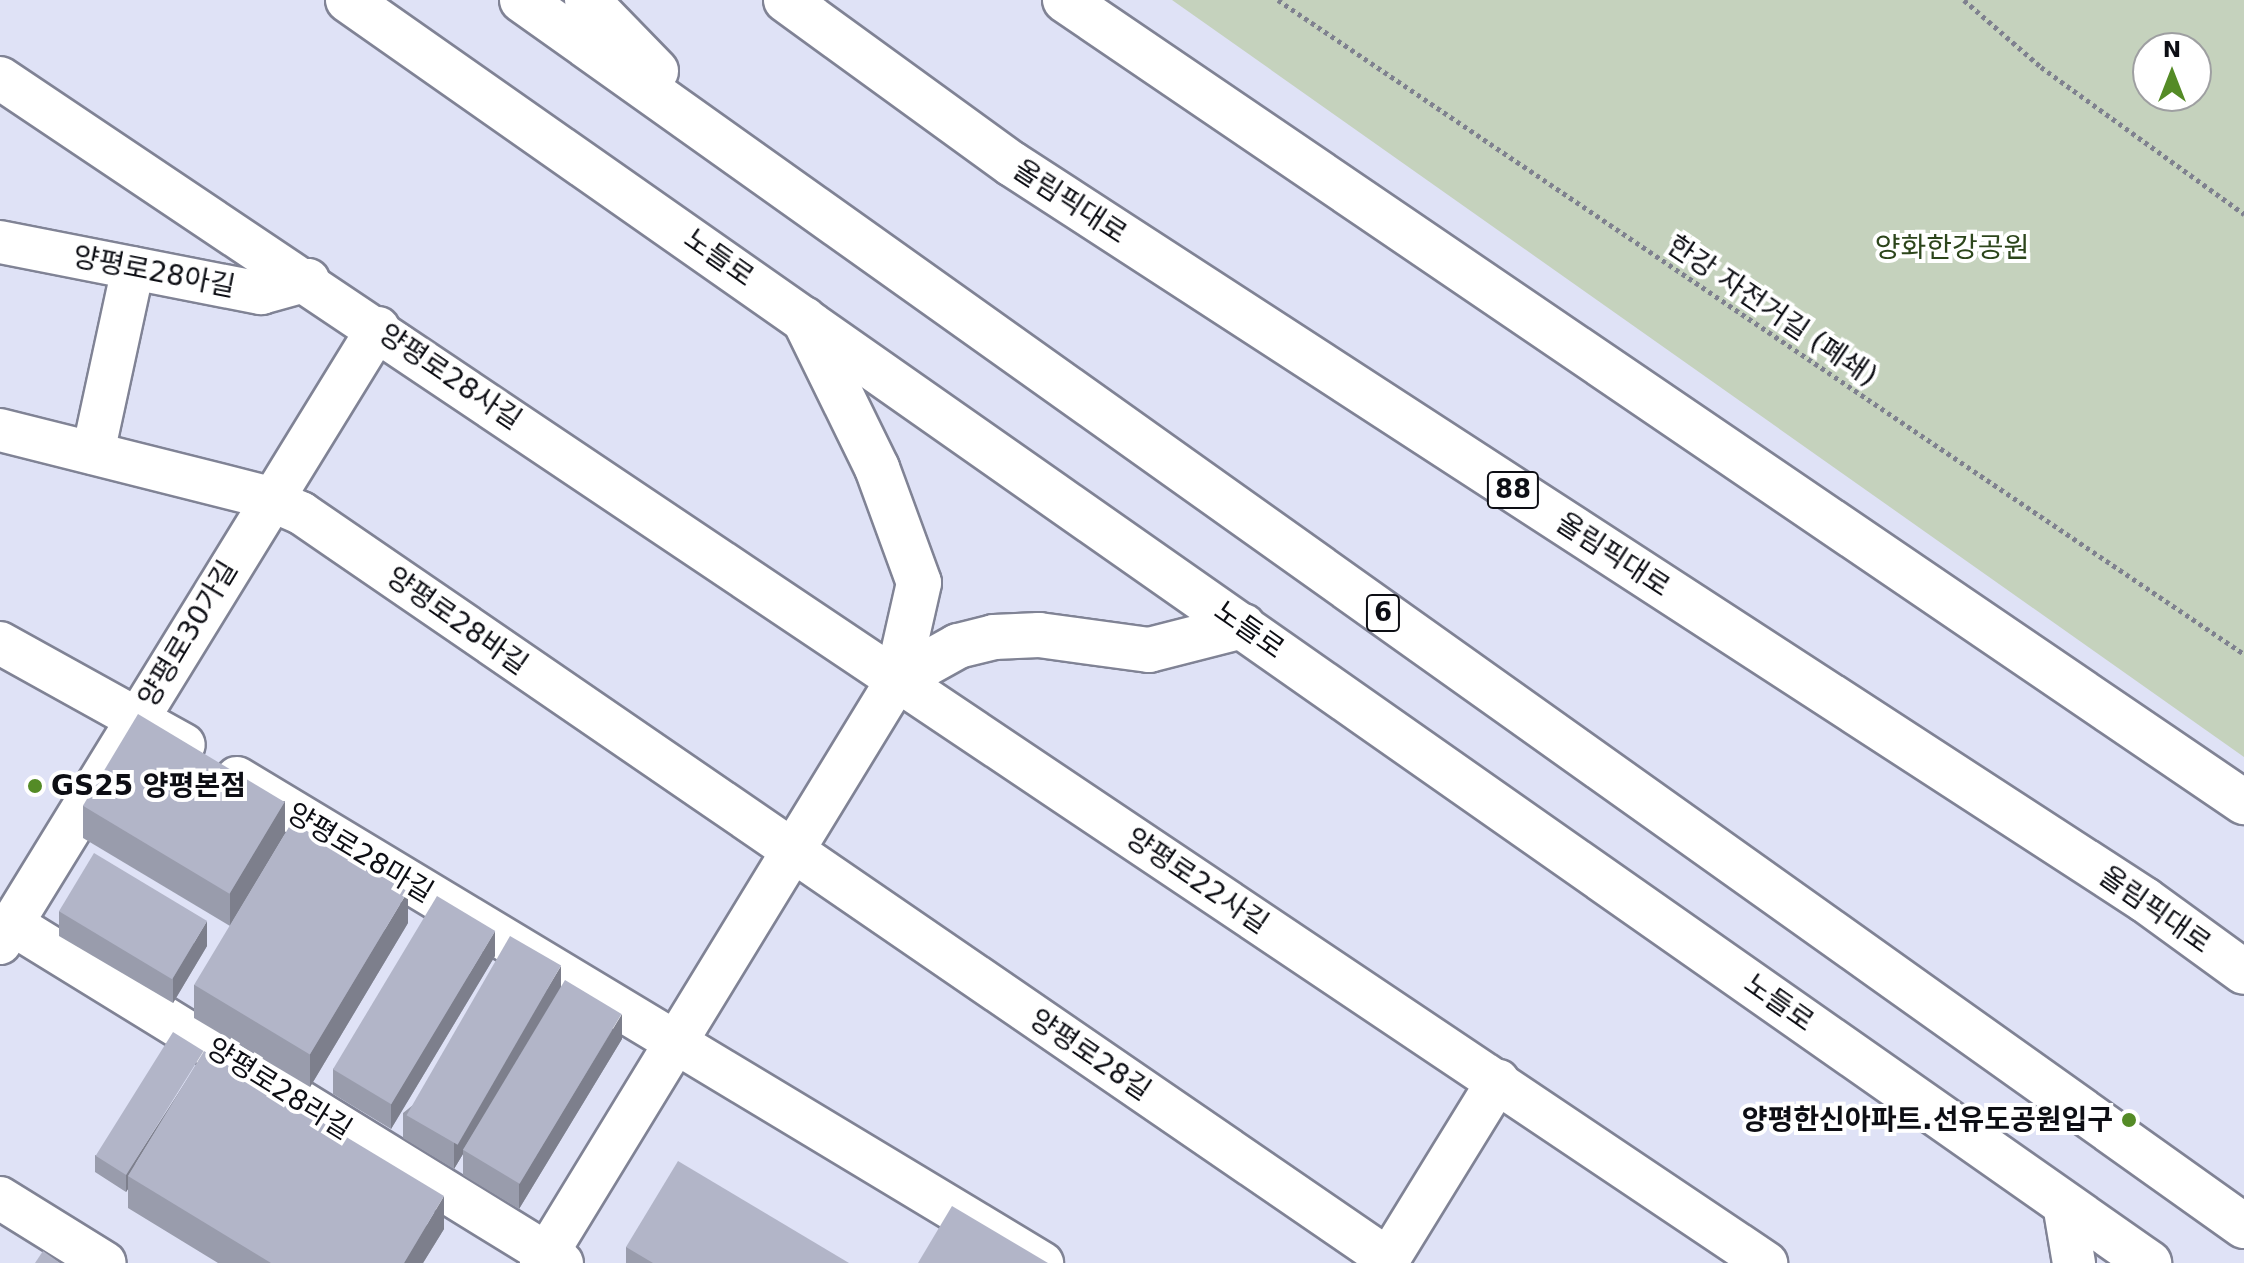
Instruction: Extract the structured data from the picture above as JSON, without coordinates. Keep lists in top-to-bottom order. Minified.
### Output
{"streets":{"main road":["올림픽대로","노들로","88","6"],"street":["양평로28아길","양평로28사길","양평로28바길","양평로30가길","양평로28마길","양평로22사길","양평로28길","양평로28라길"],"path":["한강 자전거길 (폐쇄)"]},"crossings":[["양평로28아길","양평로28사길"],["양평로28사길","양평로30가길"],["양평로28사길","양평로22사길"],["양평로28바길","양평로30가길"],["양평로28바길","양평로28길"],["양평로30가길","양평로28마길"],["양평로30가길","양평로28라길"]],"parks":["양화한강공원"],"places":["GS25 양평본점","양평한신아파트.선유도공원입구"],"north":"top"}
